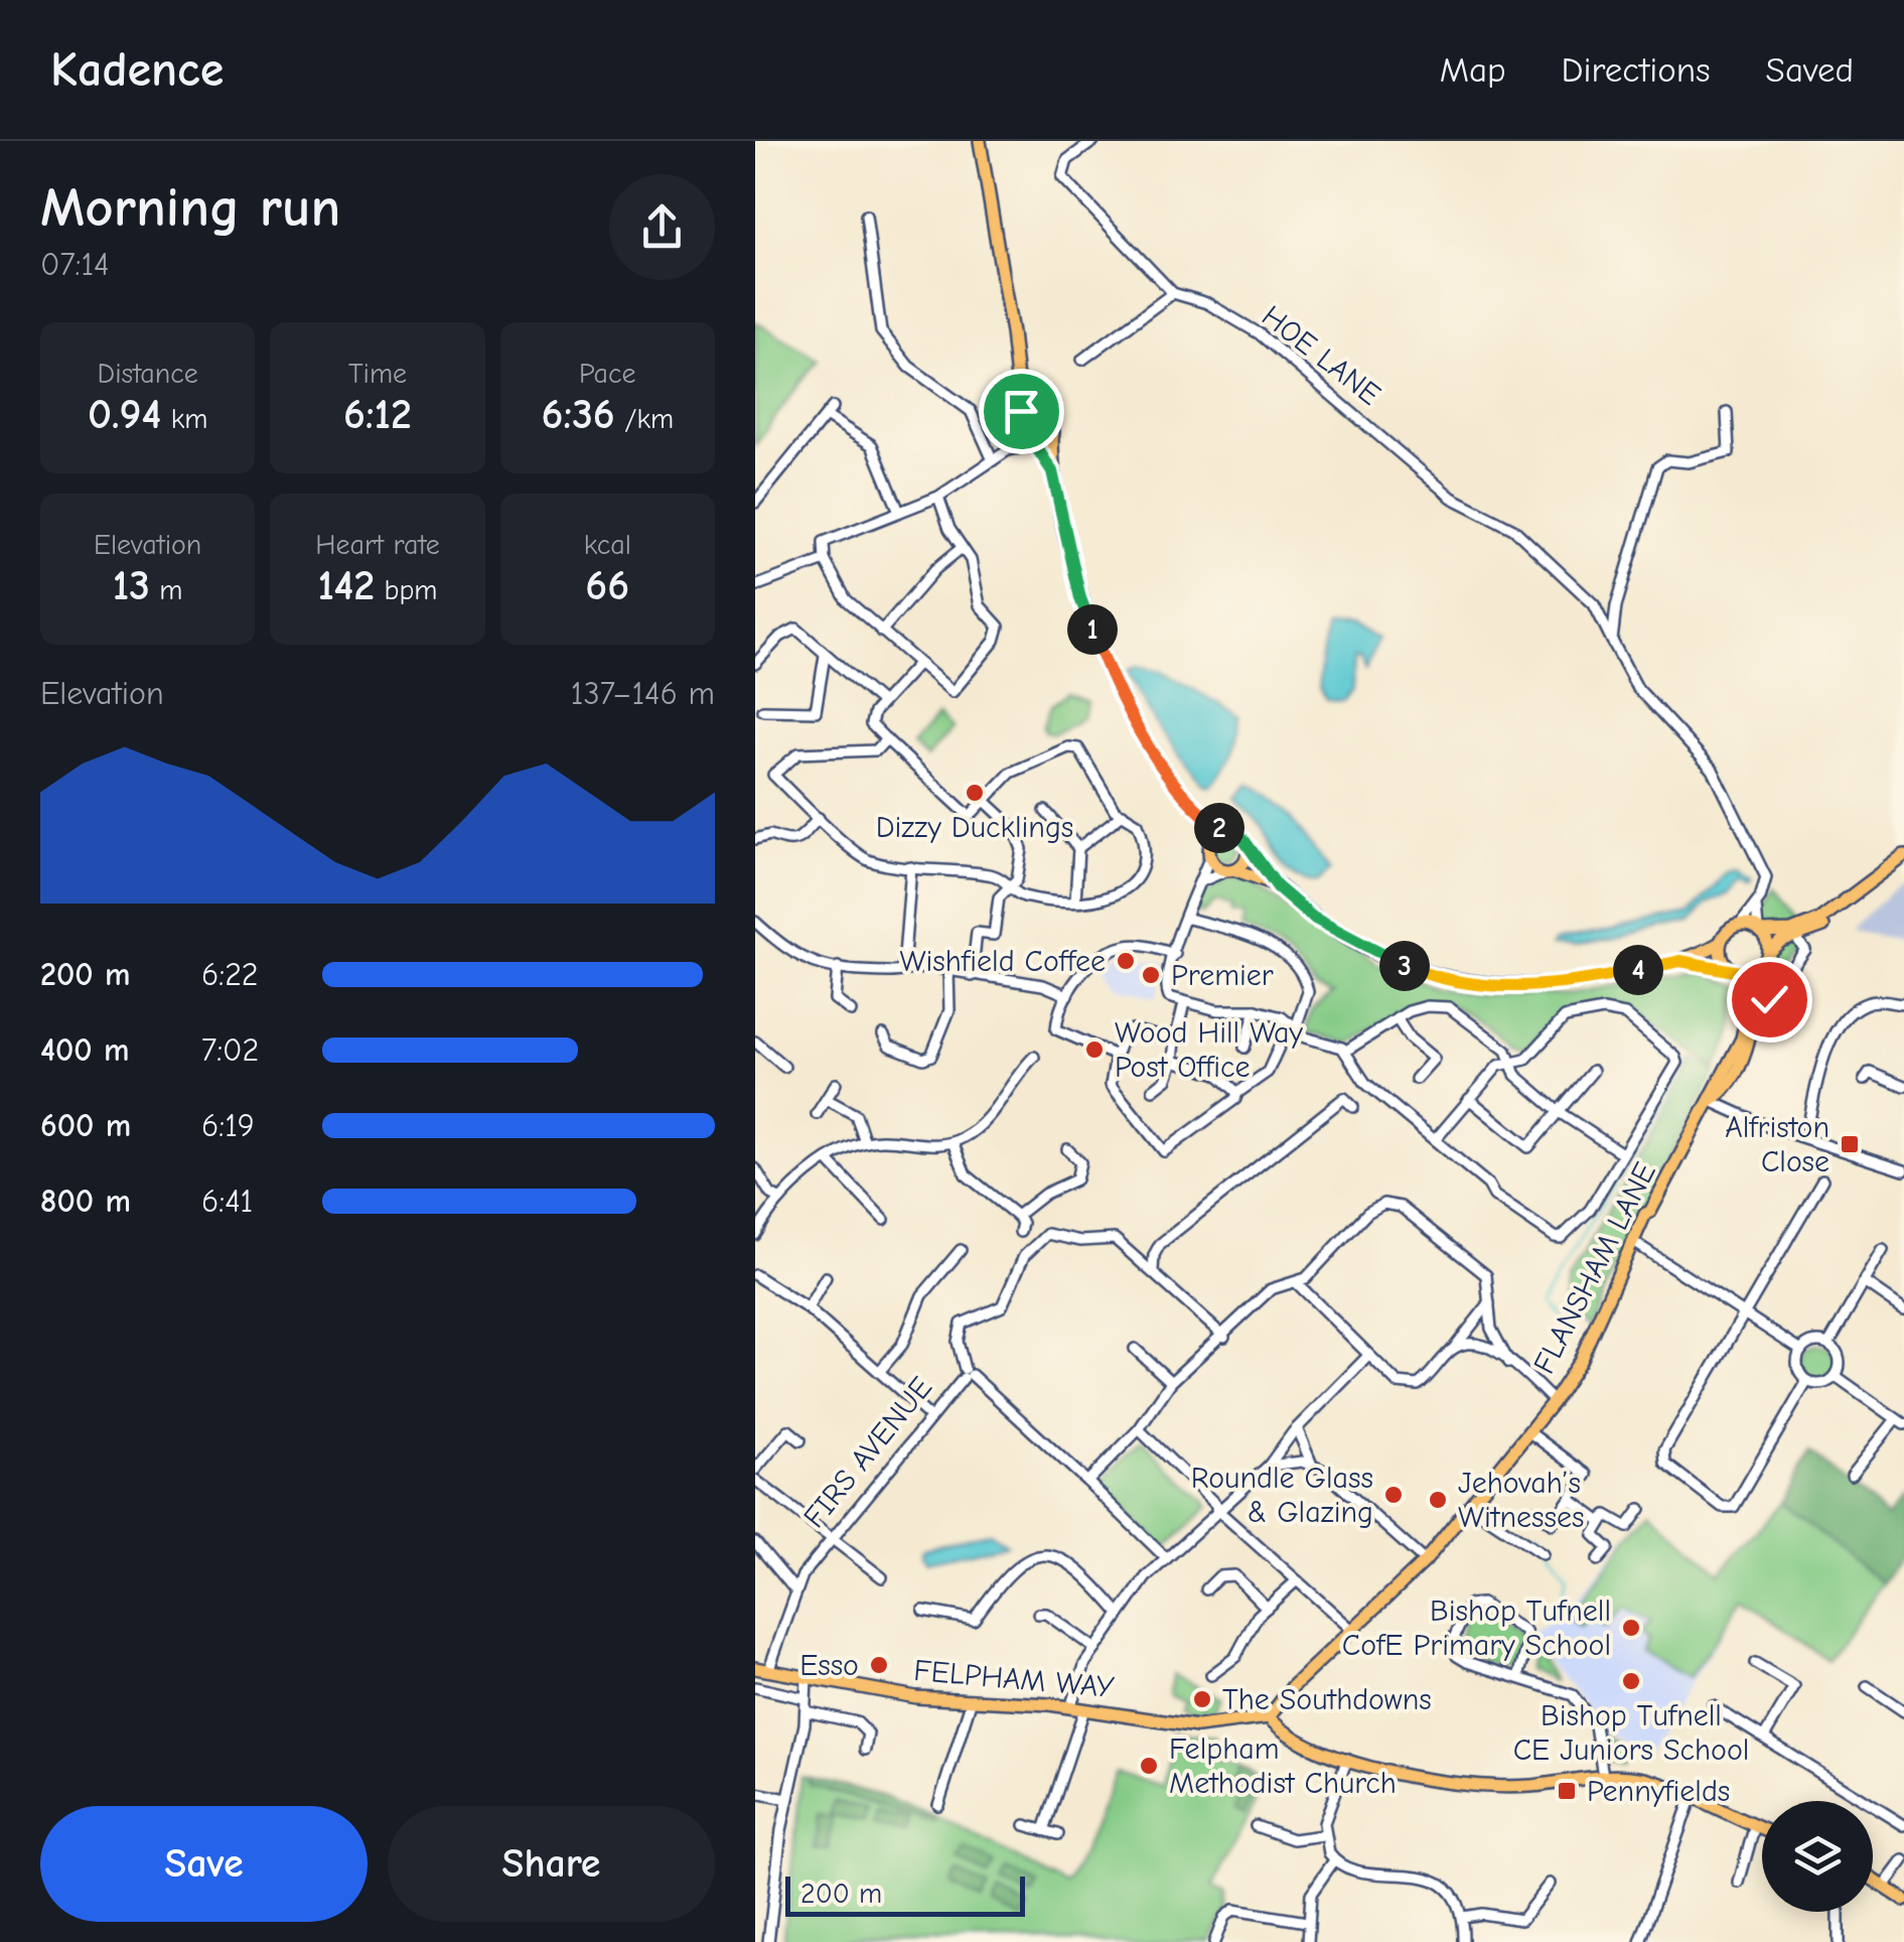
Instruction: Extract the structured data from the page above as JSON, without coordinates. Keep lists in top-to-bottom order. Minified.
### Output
{"streets":{"main road":["FLANSHAM LANE","FELPHAM WAY"],"street":["HOE LANE","FIRS AVENUE"]},"crossings":[["HOE LANE","FLANSHAM LANE"],["FLANSHAM LANE","FELPHAM WAY"],["FIRS AVENUE","FELPHAM WAY"]],"places":{"other":["Dizzy Ducklings","Wishfield Coffee","Premier","Wood Hill Way Post Office","Roundle Glass & Glazing","Jehovah’s Witnesses","Bishop Tufnell CofE Primary School","Esso","Bishop Tufnell CE Juniors School","The Southdowns","Felpham Methodist Church"],"transit":["Alfriston Close","Pennyfields"]},"scale_bar":"200 m","page":{"header":"Kadence","nav":["Map","Directions","Saved"],"heading":["Morning run","07:14"],"stats":[["Distance","0.94 km"],["Time","6:12"],["Pace","6:36 /km"],["Elevation","13 m"],["Heart rate","142 bpm"],["kcal","66"]],"pins":["1","2","3","4"],"chart":["Elevation","137–146 m"],"list":[{"name":"200 m","note":"6:22"},{"name":"400 m","note":"7:02"},{"name":"600 m","note":"6:19"},{"name":"800 m","note":"6:41"}],"buttons":["Save","Share"],"scale":"200 m"}}
